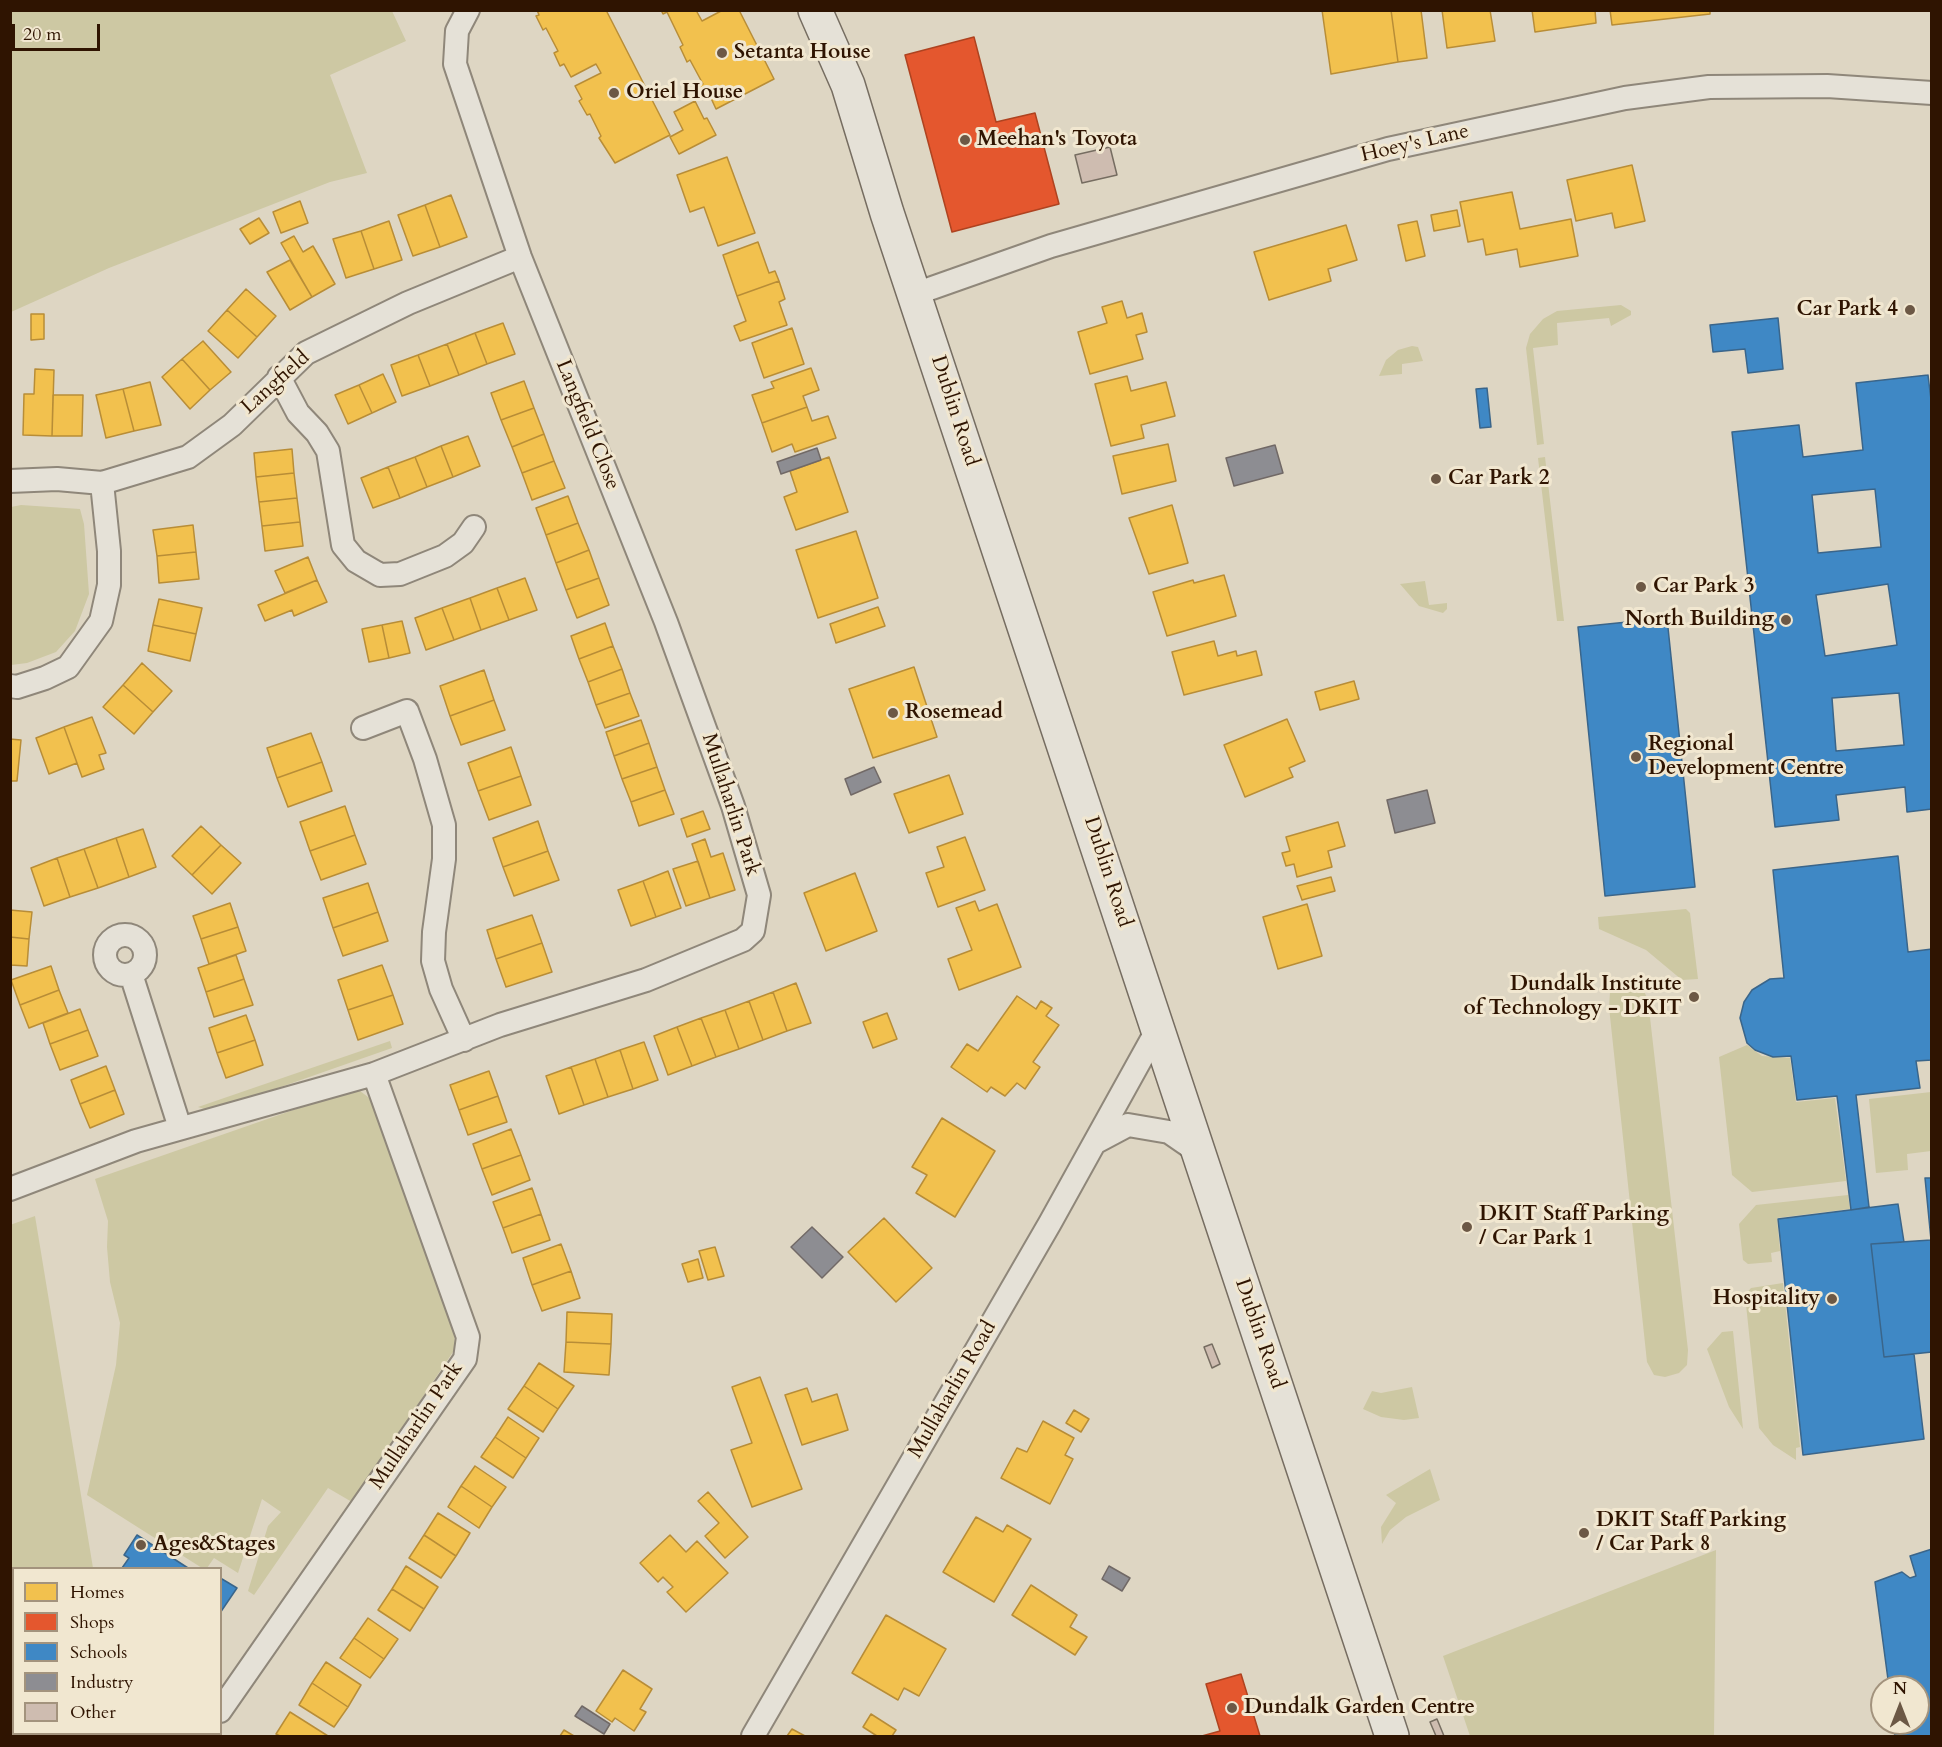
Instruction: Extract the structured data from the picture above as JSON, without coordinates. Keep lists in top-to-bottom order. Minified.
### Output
{"streets":{"main road":["Dublin Road"],"street":["Hoey's Lane","Langfield","Langfield Close","Mullaharlin Park","Mullaharlin Road"]},"crossings":[["Hoey's Lane","Dublin Road"],["Langfield","Langfield Close"],["Dublin Road","Mullaharlin Road"],["Langfield Close","Mullaharlin Park"]],"places":["Setanta House","Oriel House","Meehan's Toyota","Car Park 4","Car Park 2","Car Park 3","North Building","Rosemead","Regional Development Centre","Dundalk Institute of Technology - DKIT","DKIT Staff Parking / Car Park 1","Hospitality","DKIT Staff Parking / Car Park 8","Ages&Stages","Dundalk Garden Centre"],"legend":["Homes","Shops","Schools","Industry","Other"],"scale_bar":"20 m","north":"top"}
